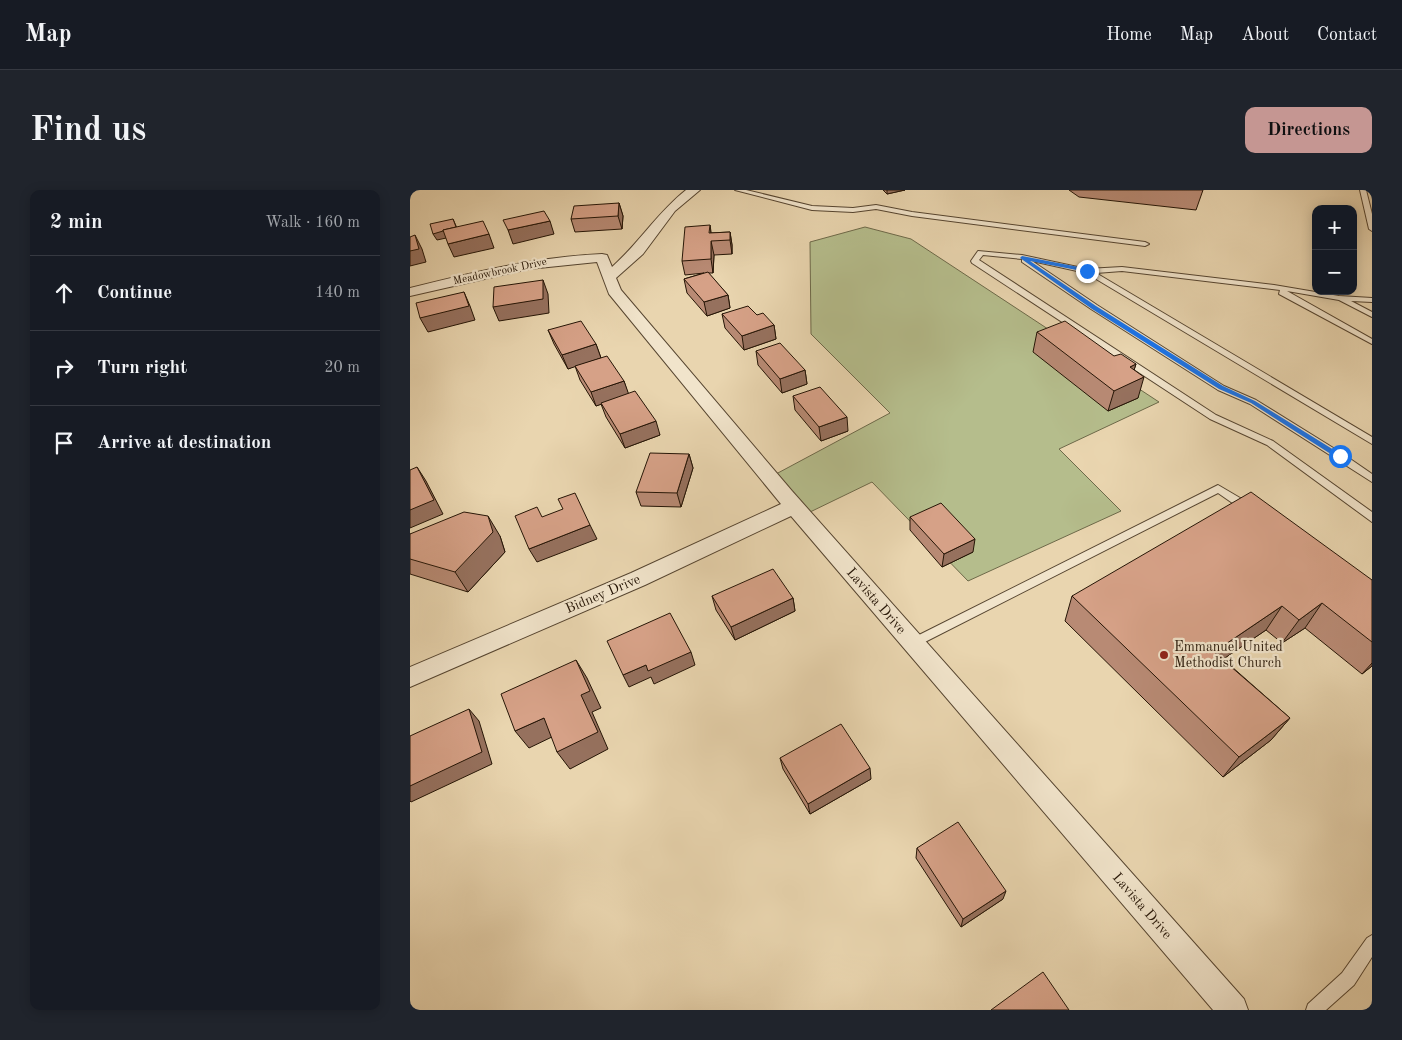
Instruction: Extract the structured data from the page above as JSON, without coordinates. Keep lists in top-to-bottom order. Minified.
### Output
{"streets":{"street":["Meadowbrook Drive","Bidney Drive","Lavista Drive"]},"crossings":[["Meadowbrook Drive","Lavista Drive"],["Bidney Drive","Lavista Drive"]],"places":["Emmanuel United Methodist Church"],"page":{"header":"Map","nav":["Home","Map","About","Contact"],"buttons":"Directions","title":"Find us","heading":["2 min","Walk · 160 m"],"map_buttons":["+","−"],"list":[["Continue","140 m"],["Turn right","20 m"],"Arrive at destination"]}}
